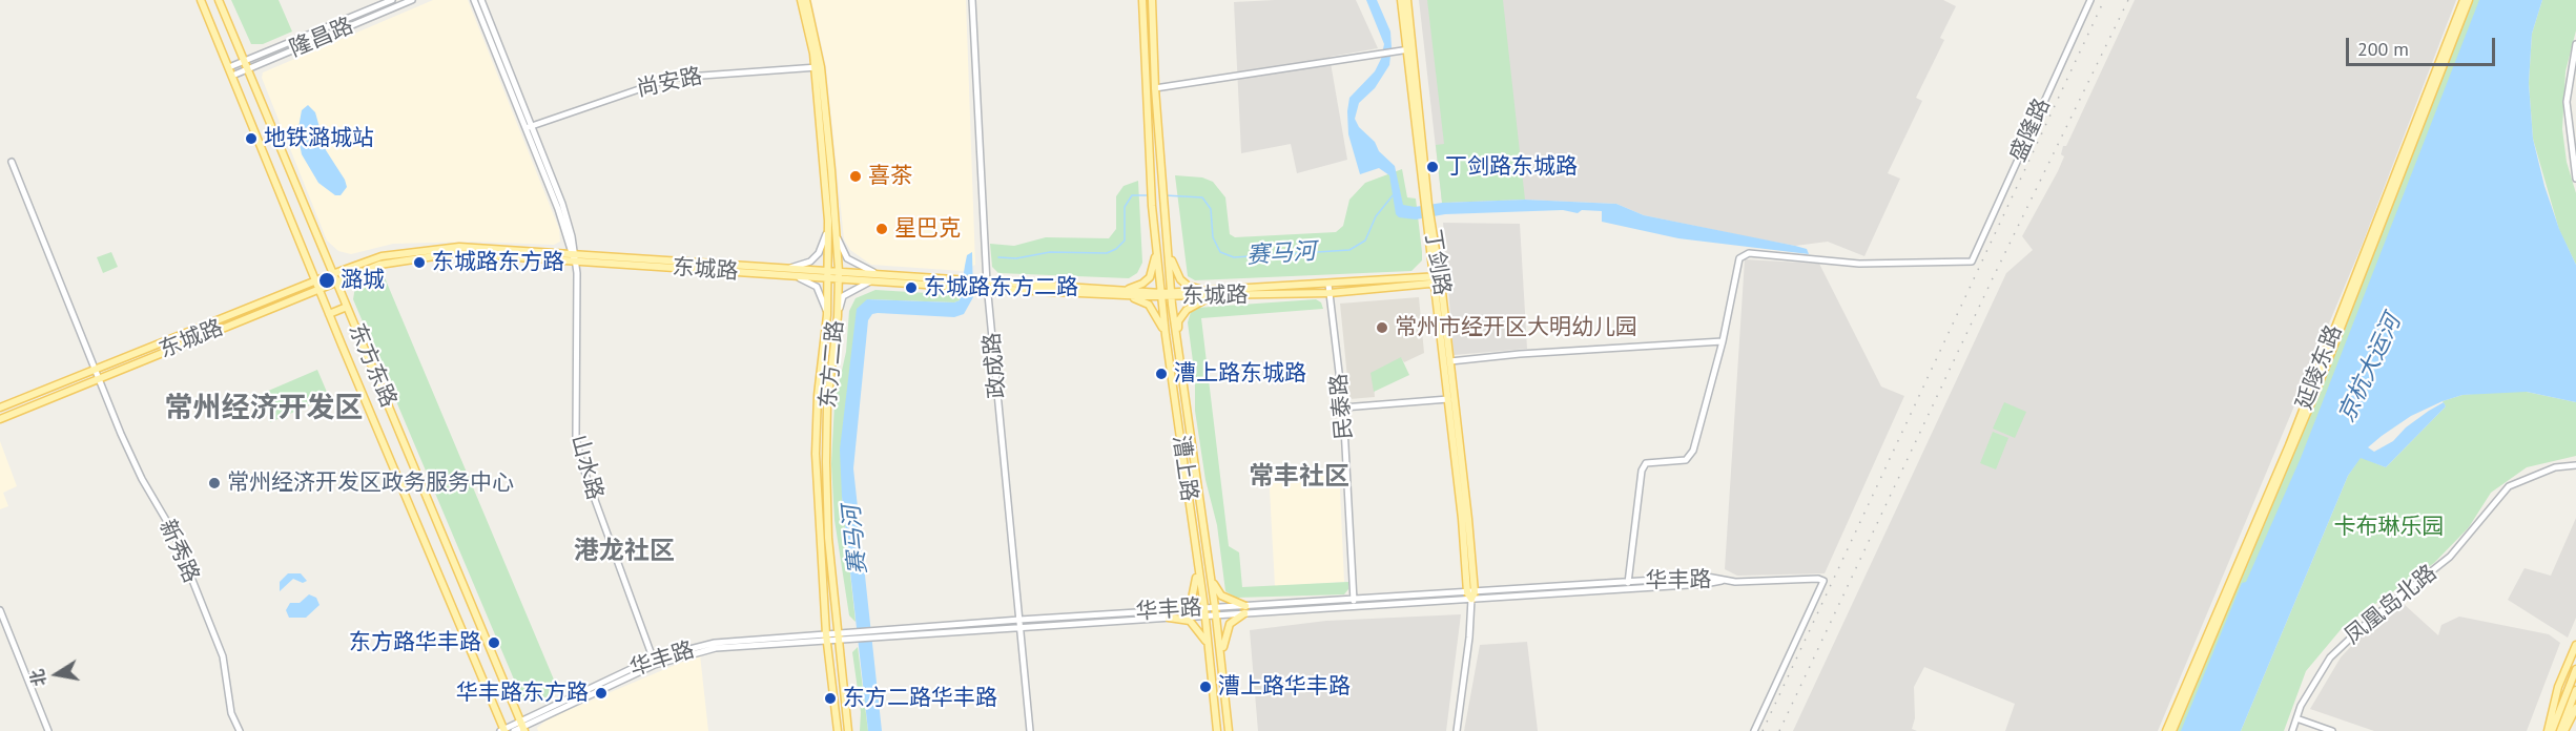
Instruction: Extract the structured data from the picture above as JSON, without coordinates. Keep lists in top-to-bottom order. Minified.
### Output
{"streets":{"main road":["丁剑路","东城路","东方二路","东方东路","延陵东路","漕上路"],"street":["隆昌路","尚安路","盛隆路","政成路","民泰路","山水路","新秀路","华丰路","凤凰岛北路"]},"crossings":[["隆昌路","东方东路"],["尚安路","东方二路"],["尚安路","山水路"],["丁剑路","东城路"],["丁剑路","华丰路"],["东城路","东方二路"],["东城路","东方东路"],["东城路","政成路"],["东城路","民泰路"],["东城路","山水路"],["东城路","漕上路"],["东城路","新秀路"],["东方二路","华丰路"],["东方东路","华丰路"],["政成路","华丰路"],["民泰路","华丰路"],["山水路","华丰路"],["漕上路","华丰路"]],"districts":["常州经济开发区","常丰社区","港龙社区"],"water":["赛马河","京杭大运河"],"parks":["卡布琳乐园"],"places":["地铁潞城站","丁剑路东城路","喜茶","星巴克","东城路东方路","潞城","东城路东方二路","常州市经开区大明幼儿园","漕上路东城路","常州经济开发区政务服务中心","东方路华丰路","漕上路华丰路","华丰路东方路","东方二路华丰路"],"scale_bar":"200 m","north":"left"}
